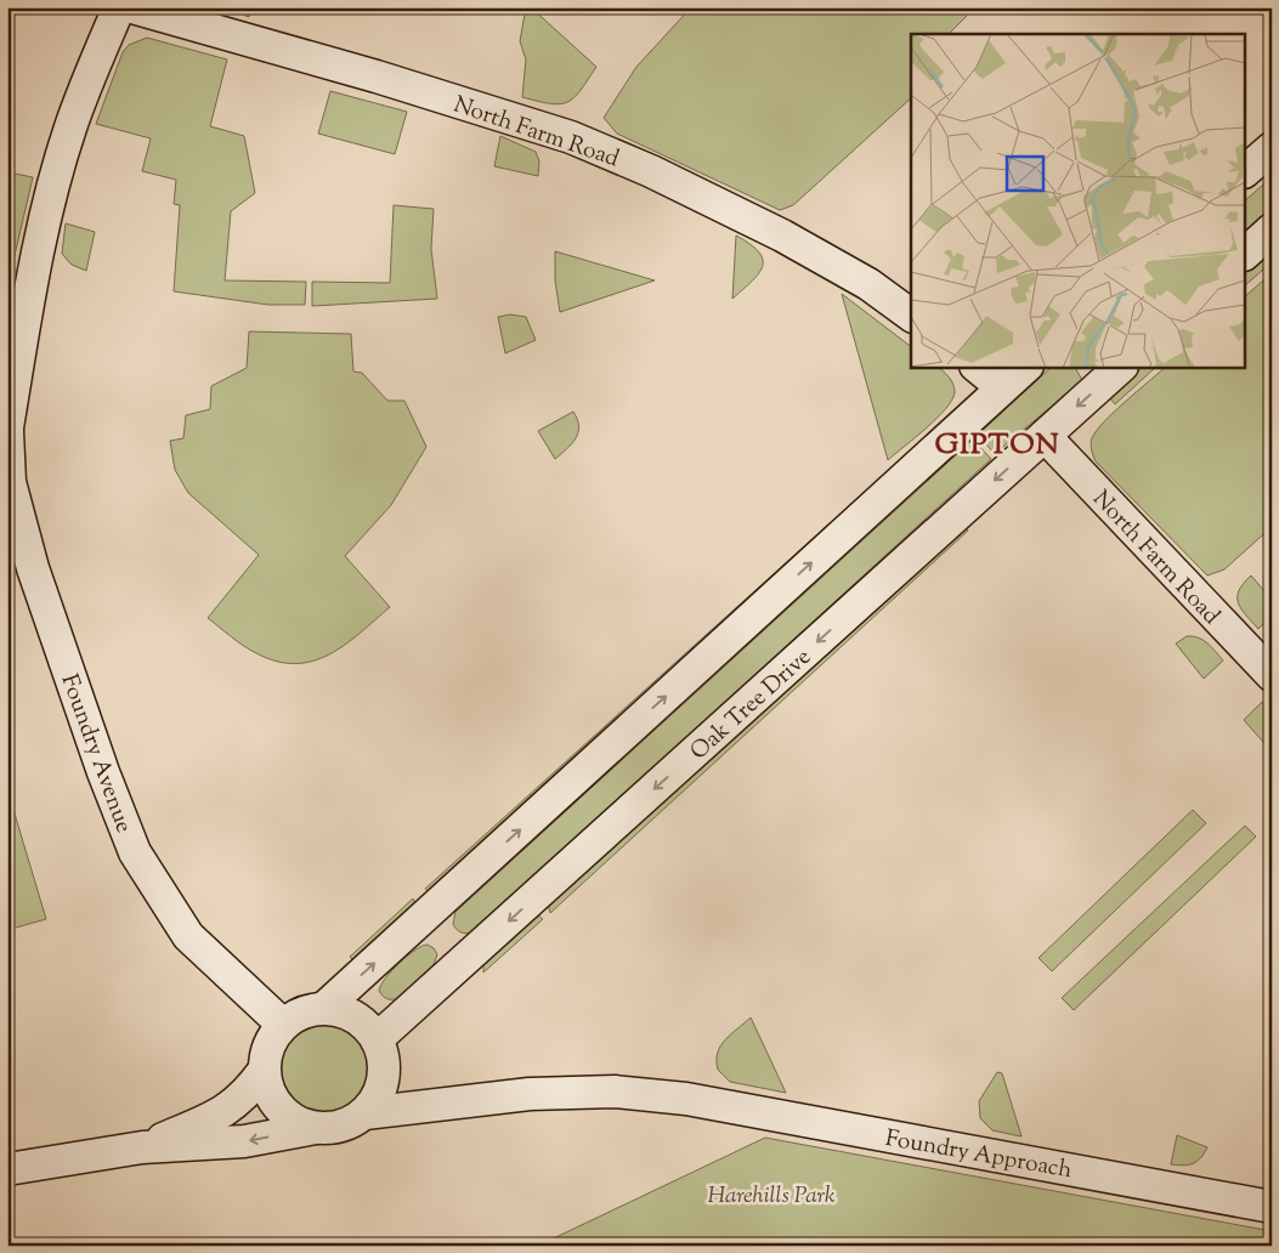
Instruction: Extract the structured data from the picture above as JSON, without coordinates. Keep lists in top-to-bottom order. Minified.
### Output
{"streets":{"street":["North Farm Road","Oak Tree Drive","Foundry Avenue","Foundry Approach"]},"crossings":[["North Farm Road","Oak Tree Drive"],["Oak Tree Drive","Foundry Avenue"],["Oak Tree Drive","Foundry Approach"],["Foundry Avenue","Foundry Approach"]],"districts":["GIPTON"],"parks":["Harehills Park"]}
